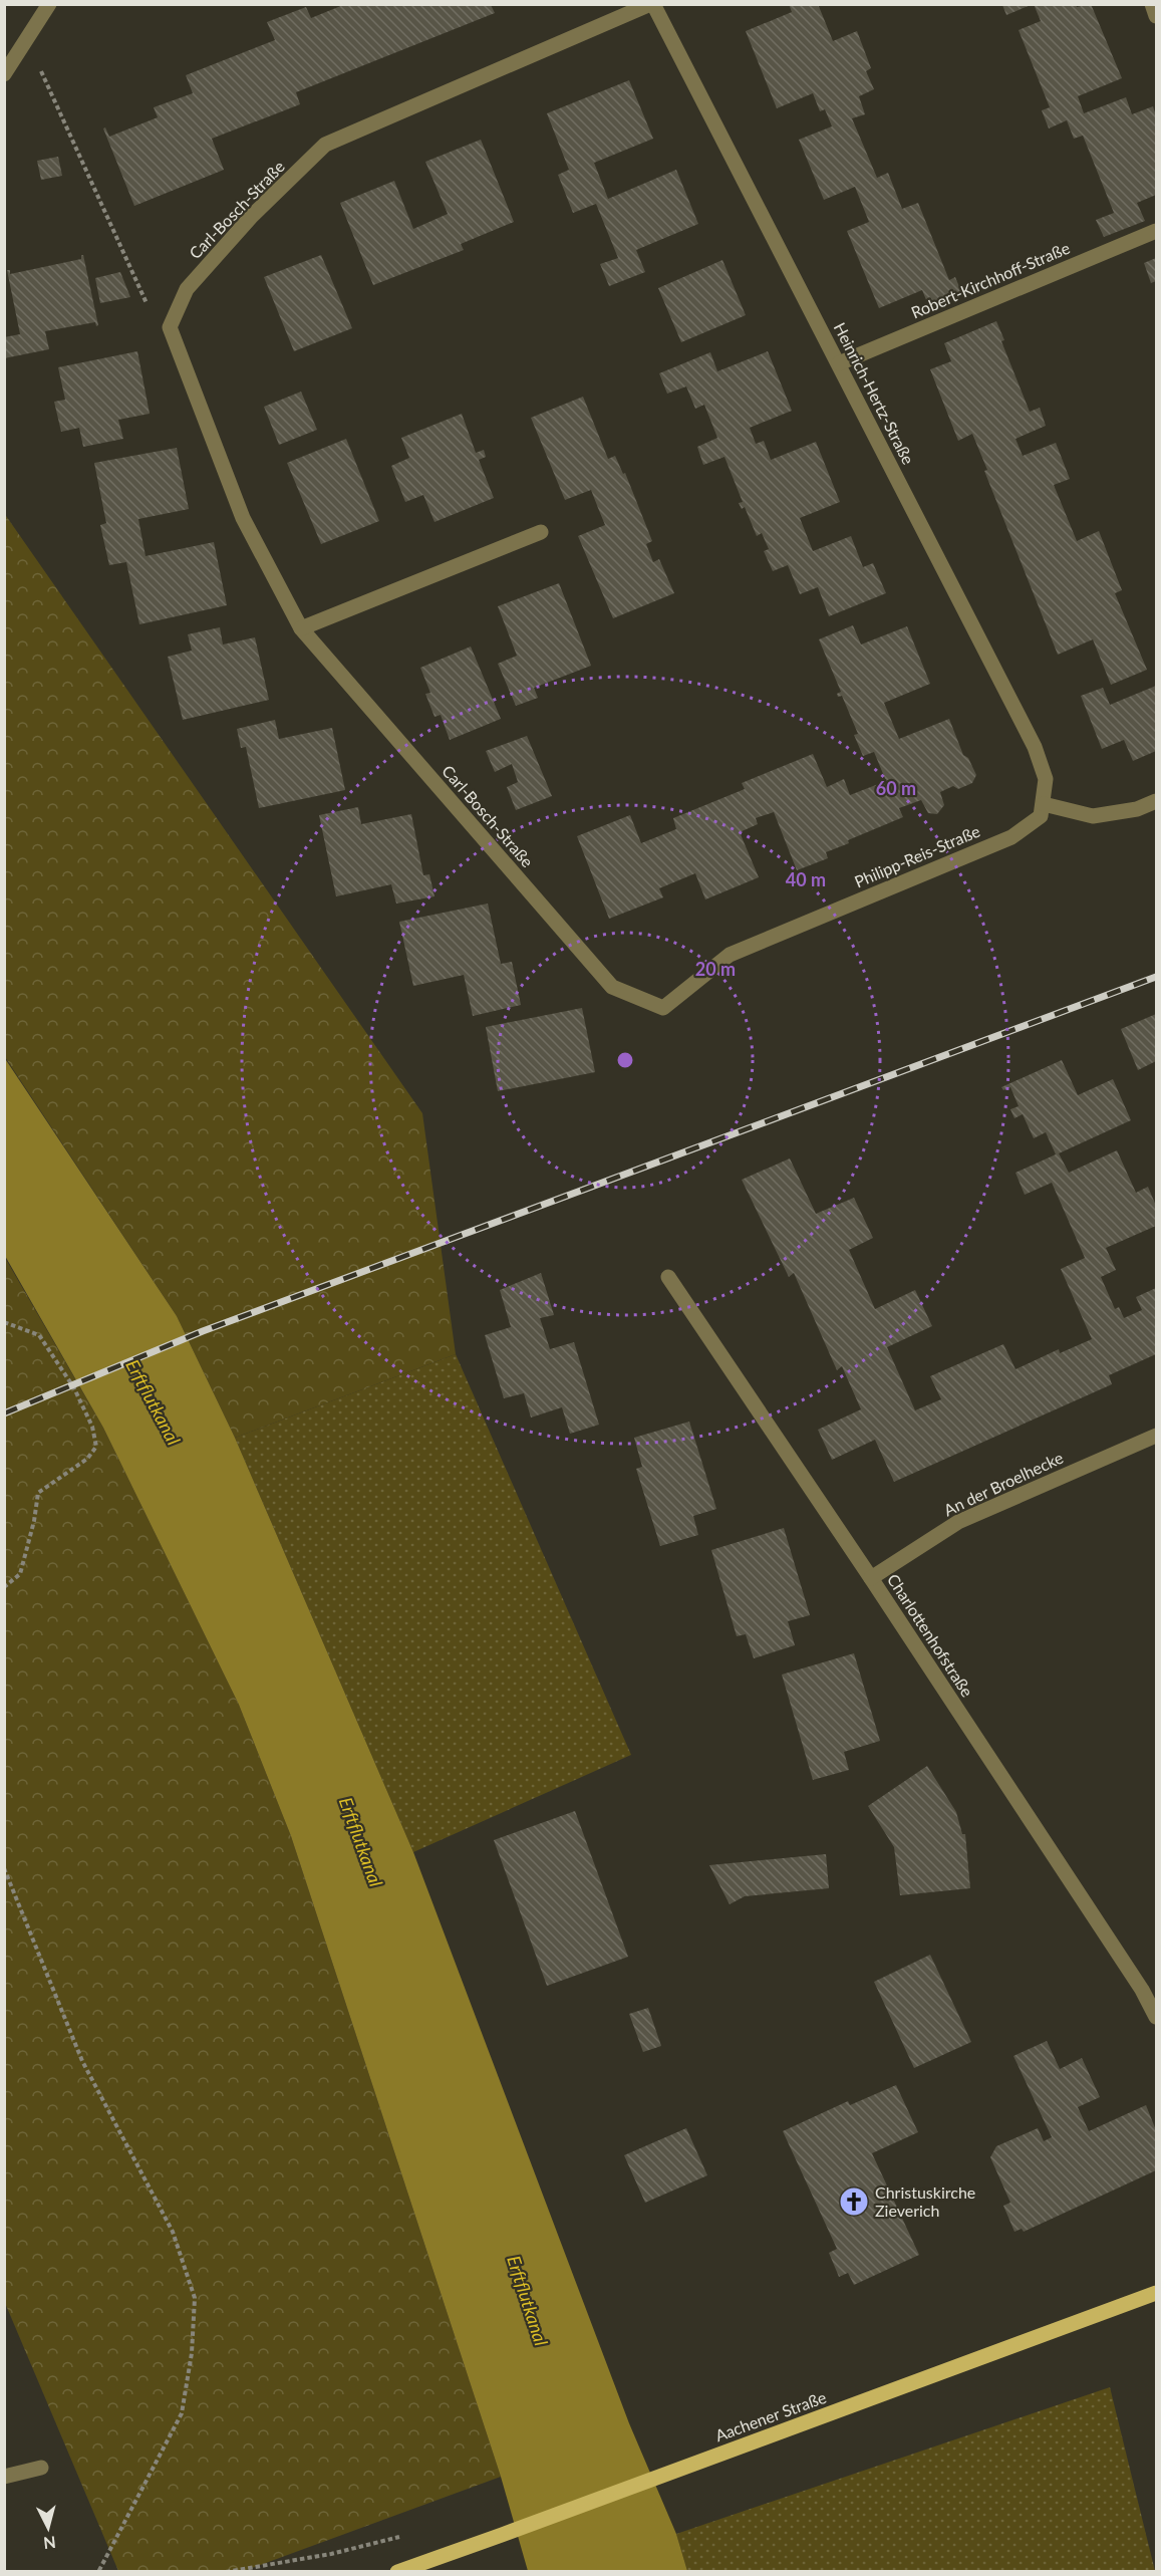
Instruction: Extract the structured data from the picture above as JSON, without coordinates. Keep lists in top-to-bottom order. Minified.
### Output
{"streets":{"main road":["Aachener Straße"],"street":["Carl-Bosch-Straße","Robert-Kirchhoff-Straße","Heinrich-Hertz-Straße","Philipp-Reis-Straße","An der Broelhecke","Charlottenhofstraße"]},"crossings":[["Carl-Bosch-Straße","Heinrich-Hertz-Straße"],["Carl-Bosch-Straße","Philipp-Reis-Straße"],["Robert-Kirchhoff-Straße","Heinrich-Hertz-Straße"],["Heinrich-Hertz-Straße","Philipp-Reis-Straße"],["An der Broelhecke","Charlottenhofstraße"]],"water":["Erftflutkanal"],"places":{"church":["Christuskirche Zieverich"]},"north":"bottom","rings":["60 m","40 m","20 m"]}
